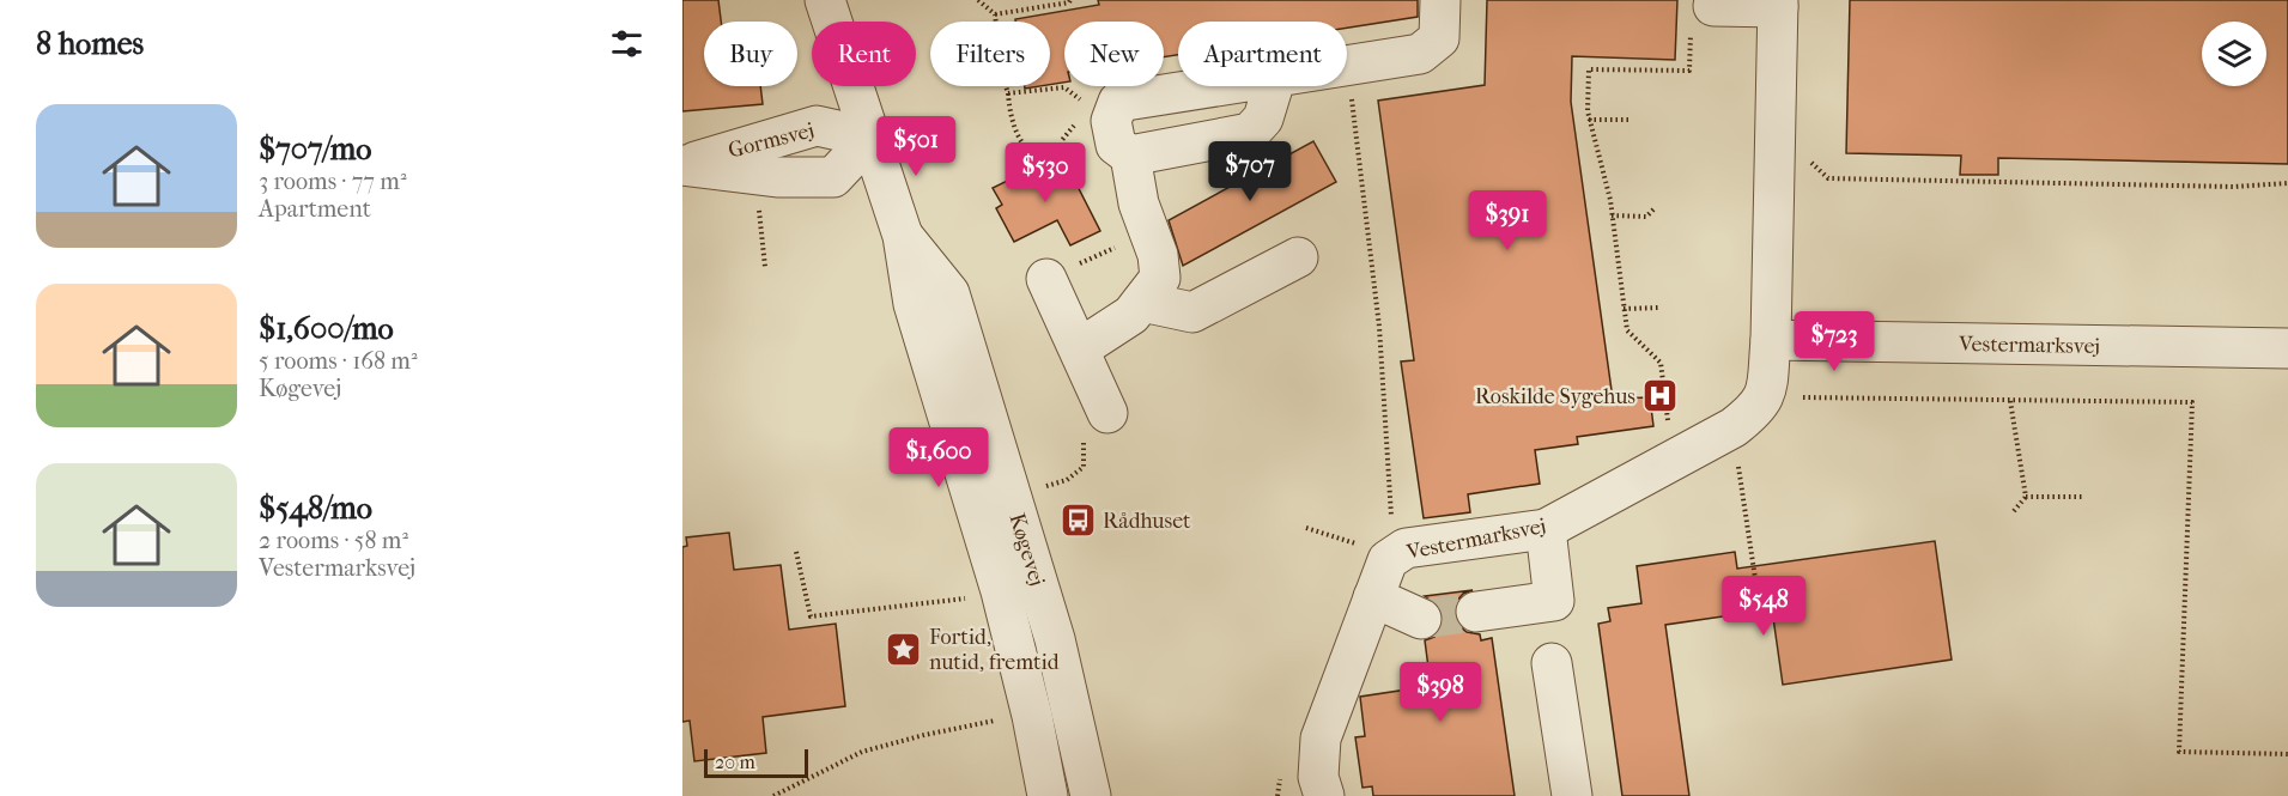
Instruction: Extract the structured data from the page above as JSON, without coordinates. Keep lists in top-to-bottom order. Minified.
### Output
{"streets":{"street":["Gormsvej","Vestermarksvej","Køgevej"]},"crossings":[["Gormsvej","Køgevej"]],"places":{"hospital":["Roskilde Sygehus"],"bus stop":["Rådhuset"],"place":["Fortid, nutid, fremtid"]},"scale_bar":"20 m","page":{"heading":"8 homes","chip":["Buy","Rent","Filters","New","Apartment"],"list":[{"name":"$707/mo","note":"3 rooms · 77 m² · Apartment"},{"name":"$1,600/mo","note":"5 rooms · 168 m² · Køgevej"},{"name":"$548/mo","note":"2 rooms · 58 m² · Vestermarksvej"}],"price":["$501","$707","$530","$391","$723","$1,600","$548","$398"],"scale":"20 m"}}
